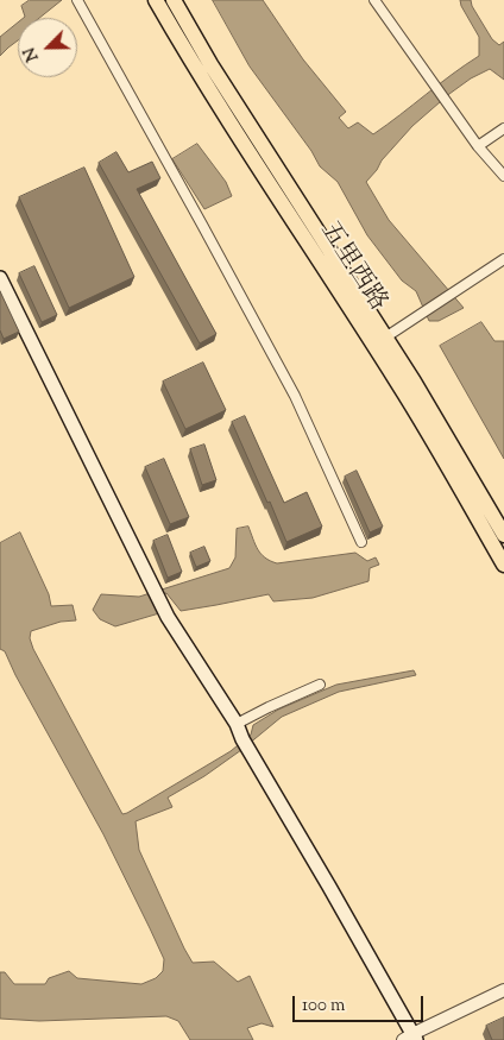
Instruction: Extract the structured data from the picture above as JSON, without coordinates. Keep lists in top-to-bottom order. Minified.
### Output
{"streets":{"main road":["五里西路"]},"scale_bar":"100 m","north":"bottom left"}
